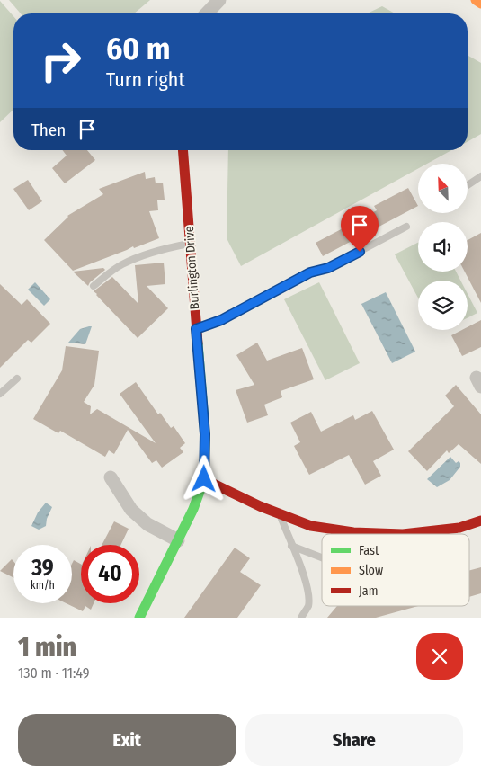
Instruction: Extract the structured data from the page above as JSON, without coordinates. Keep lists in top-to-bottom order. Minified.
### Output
{"streets":{"street":["Burlington Drive"]},"legend":["Fast","Slow","Jam"],"north":"top left","page":{"turn":["60 m","Turn right"],"then":"Then","speed":"39 km/h","limit":"40","heading":["1 min","130 m · 11:49"],"buttons":["Exit","Share"]}}
